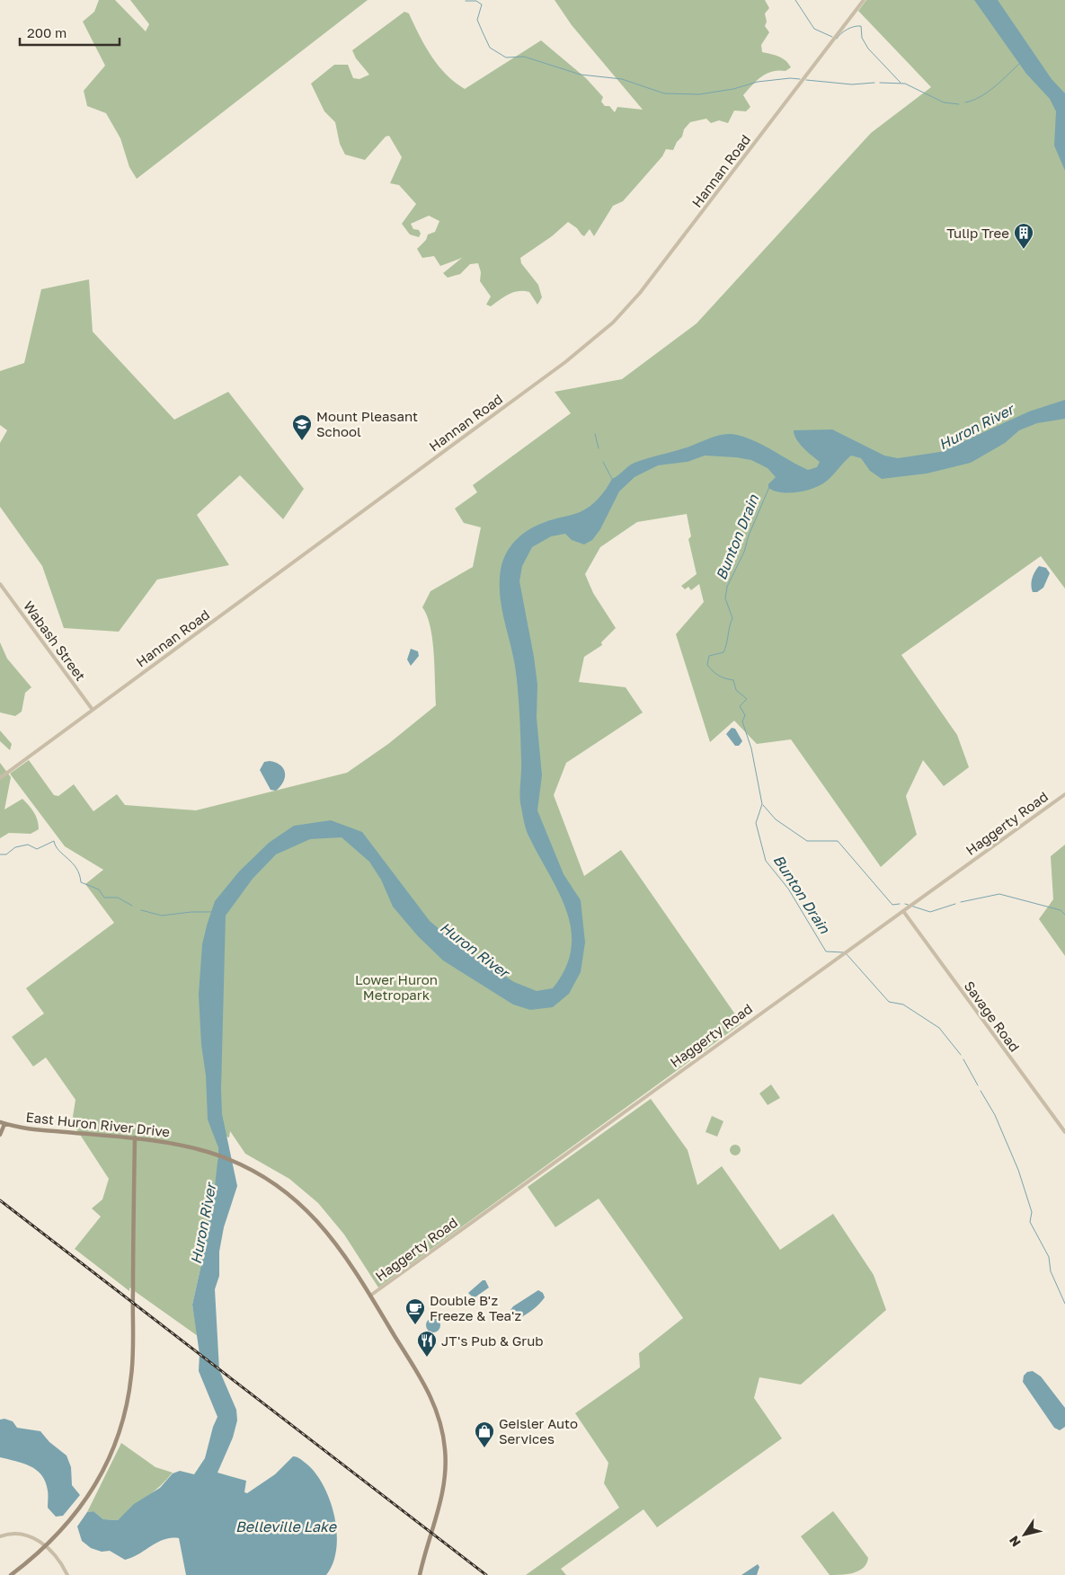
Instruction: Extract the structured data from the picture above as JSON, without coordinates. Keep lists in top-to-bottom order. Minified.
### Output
{"streets":{"main road":["East Huron River Drive"],"street":["Hannan Road","Wabash Street","Haggerty Road","Savage Road"]},"crossings":[["Hannan Road","Wabash Street"],["Haggerty Road","Savage Road"],["Haggerty Road","East Huron River Drive"]],"water":["Huron River","Bunton Drain","Belleville Lake"],"parks":["Lower Huron Metropark"],"places":{"building":["Tulip Tree"],"school or university":["Mount Pleasant School"],"cafe":["Double B'z Freeze & Tea'z"],"restaurant":["JT's Pub & Grub"],"shop":["Geisler Auto Services"]},"scale_bar":"200 m","north":"bottom left"}
